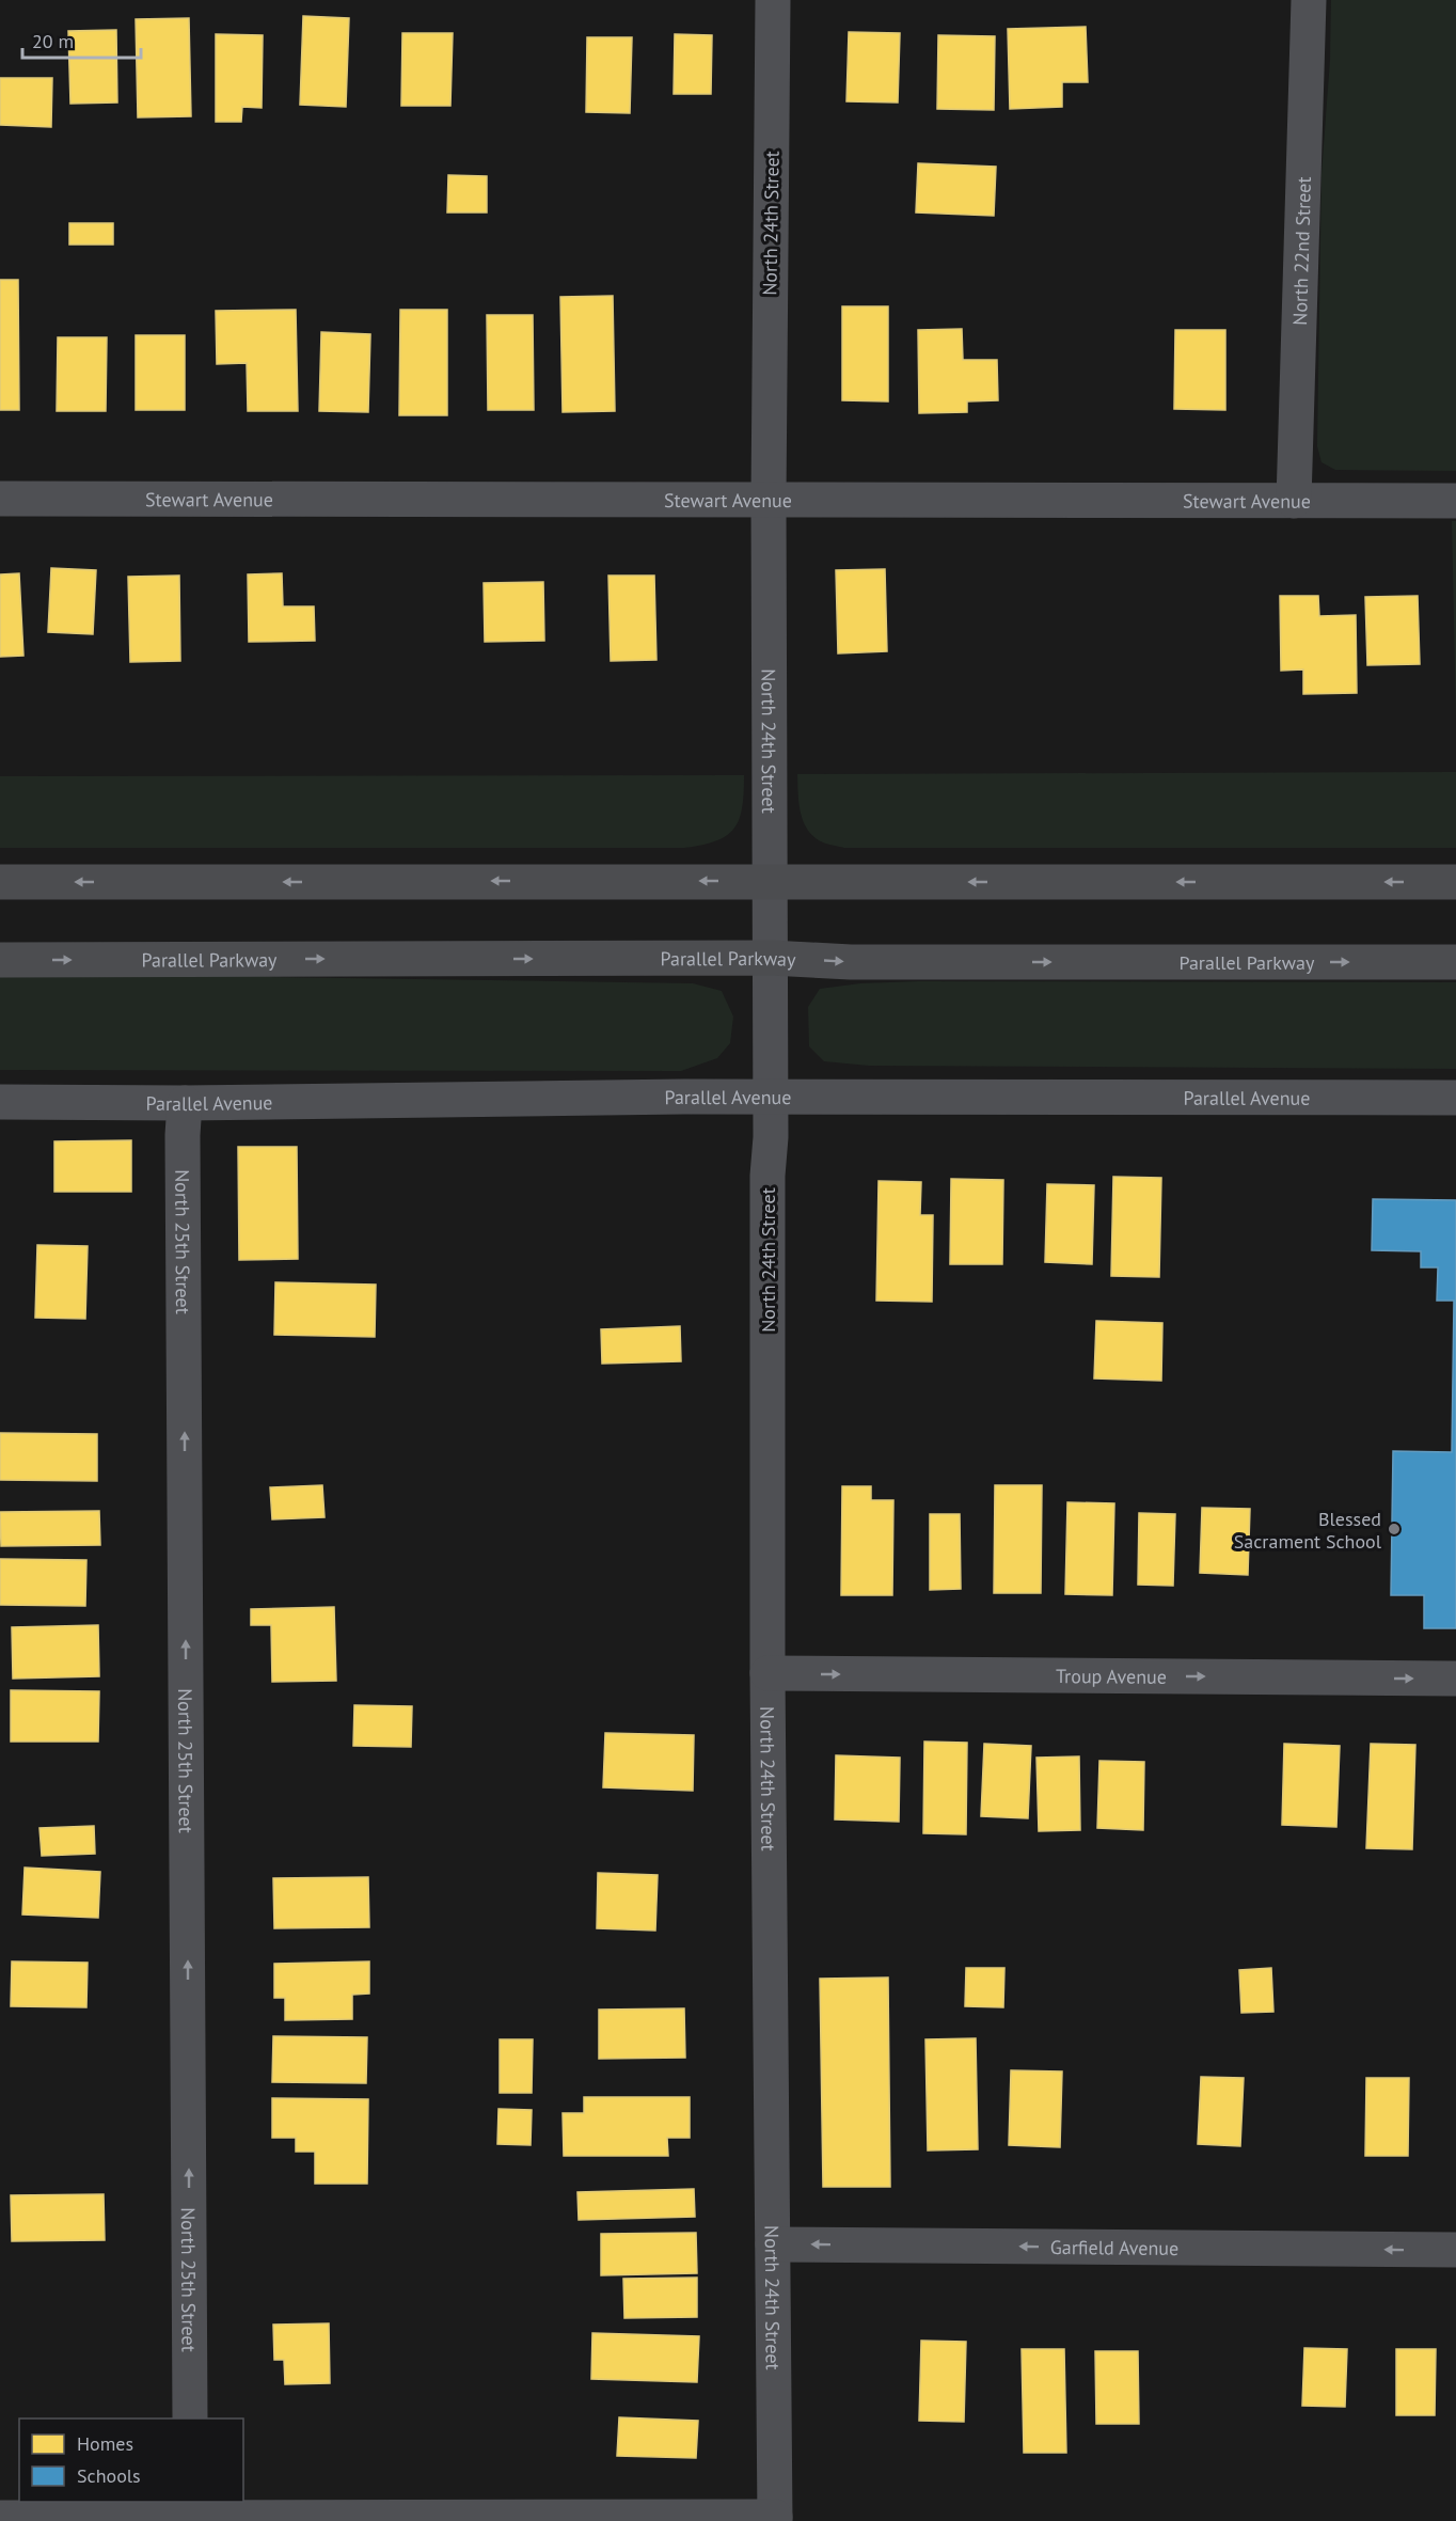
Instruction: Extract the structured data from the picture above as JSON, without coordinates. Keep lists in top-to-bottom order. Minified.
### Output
{"streets":{"main road":["Parallel Parkway"],"street":["North 24th Street","North 22nd Street","Stewart Avenue","Parallel Avenue","North 25th Street","Troup Avenue","Garfield Avenue"]},"crossings":[["North 24th Street","Stewart Avenue"],["North 24th Street","Parallel Parkway"],["North 24th Street","Parallel Avenue"],["North 24th Street","Troup Avenue"],["North 24th Street","Garfield Avenue"],["North 22nd Street","Stewart Avenue"],["Parallel Avenue","North 25th Street"]],"one_way":["North 25th Street","Troup Avenue","Garfield Avenue"],"places":["Blessed Sacrament School"],"legend":["Homes","Schools"],"scale_bar":"20 m"}
